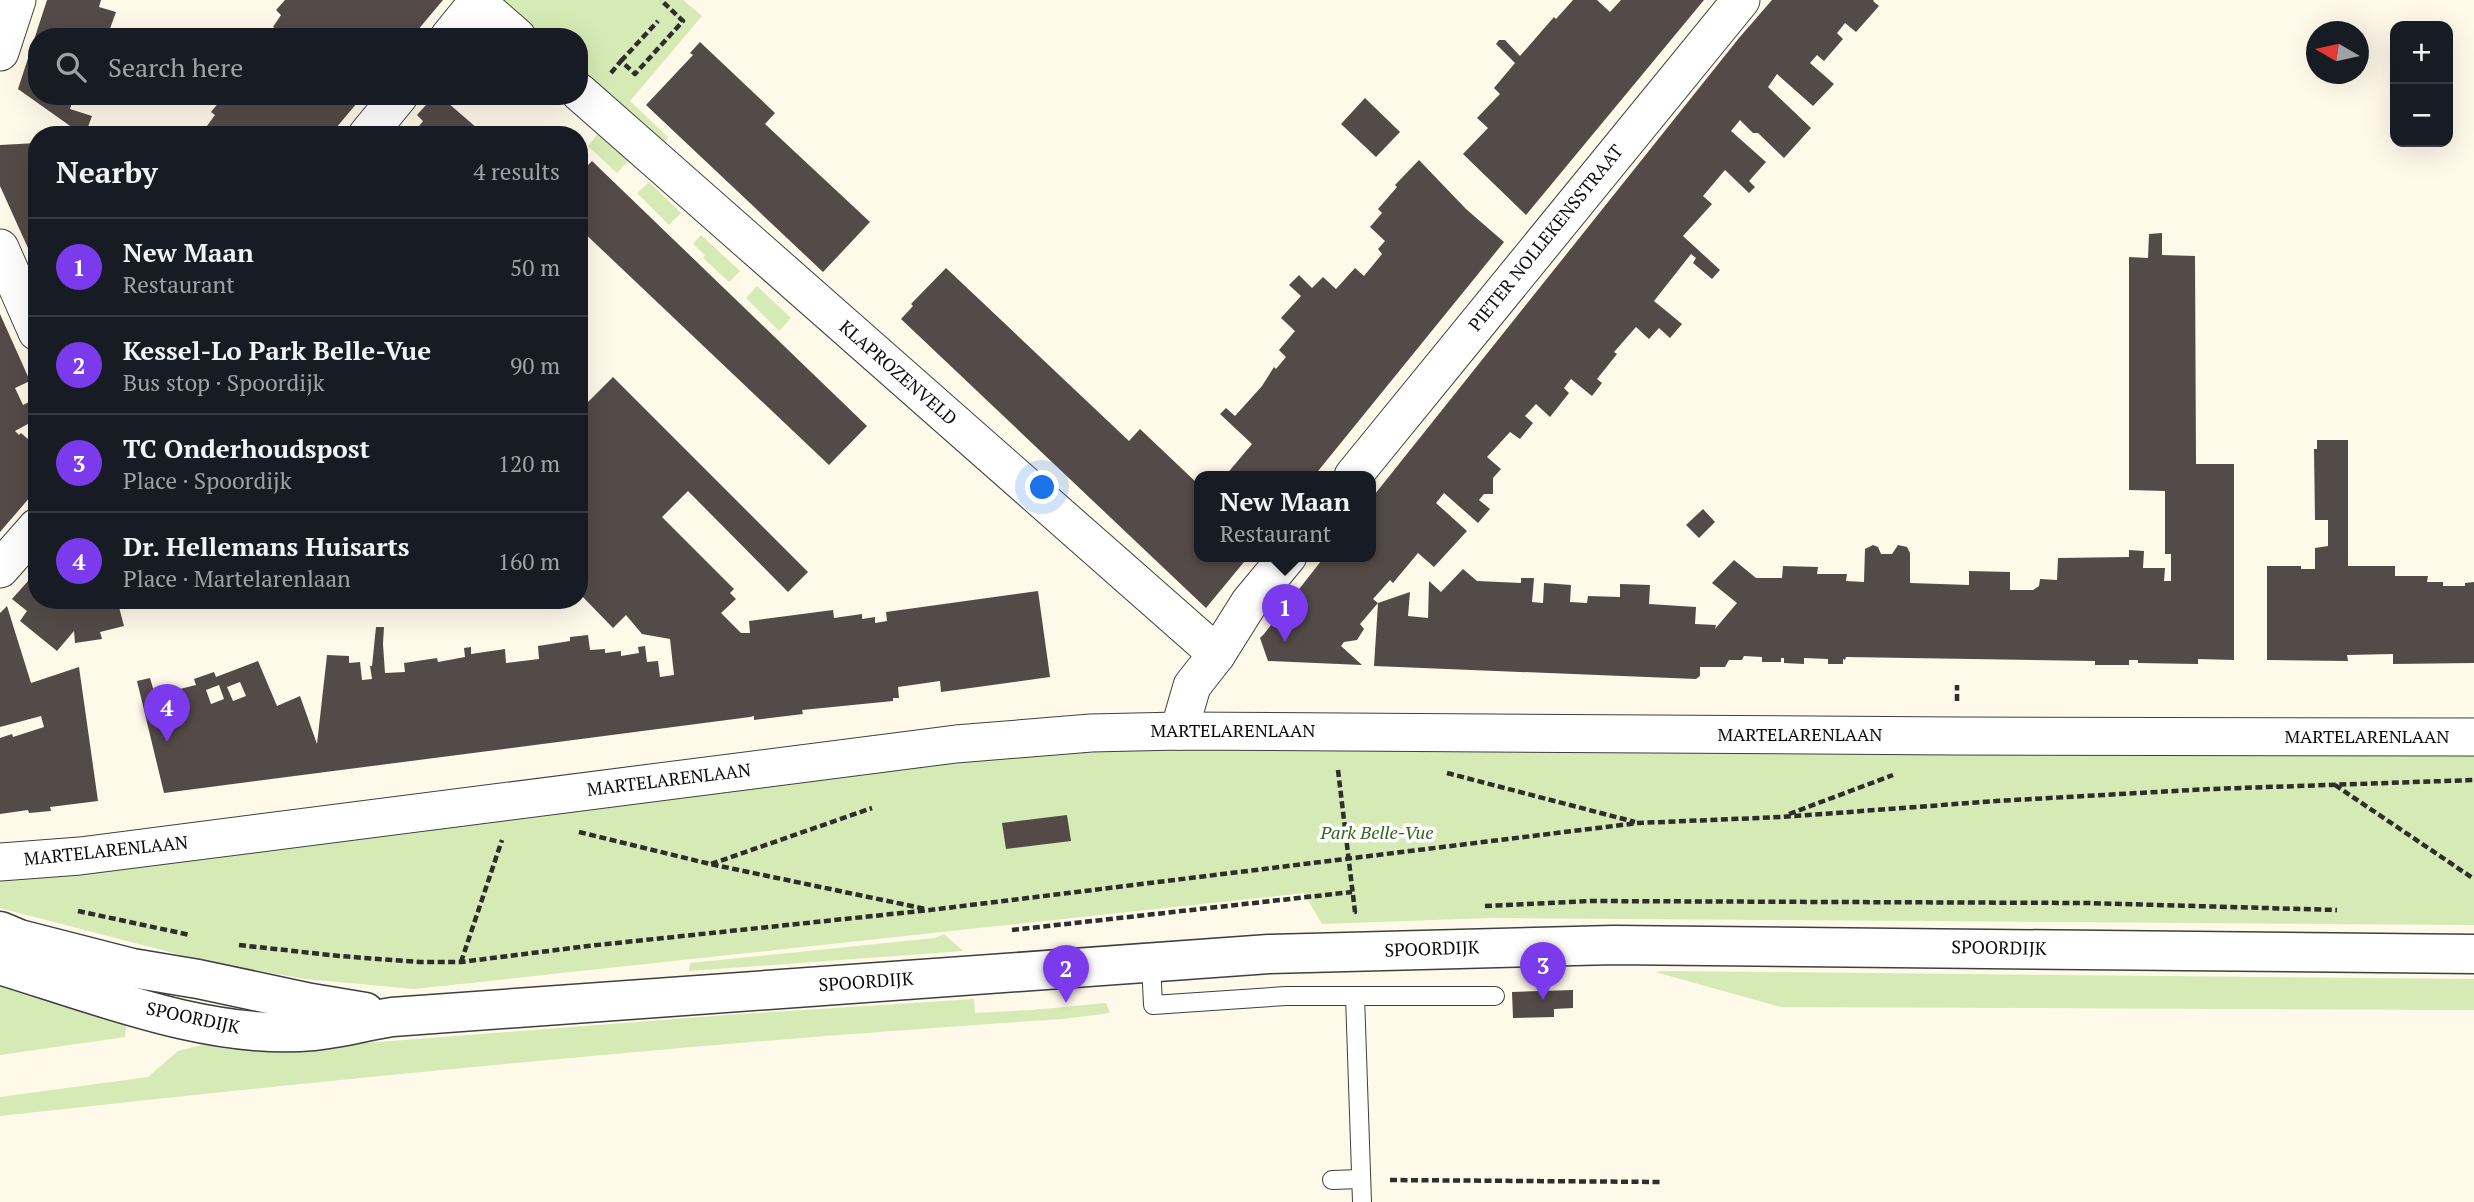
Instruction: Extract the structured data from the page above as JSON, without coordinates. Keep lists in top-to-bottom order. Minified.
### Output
{"streets":{"street":["PIETER NOLLEKENSSTRAAT","KLAPROZENVELD","MARTELARENLAAN","SPOORDIJK"]},"parks":["Park Belle-Vue"],"north":"left","page":{"map_buttons":["+","−"],"search":"Search here","heading":["Nearby","4 results"],"list":[{"mark":"1","name":"New Maan","note":"Restaurant","value":"50 m"},{"mark":"2","name":"Kessel-Lo Park Belle-Vue","note":"Bus stop · Spoordijk","value":"90 m"},{"mark":"3","name":"TC Onderhoudspost","note":"Place · Spoordijk","value":"120 m"},{"mark":"4","name":"Dr. Hellemans Huisarts","note":"Place · Martelarenlaan","value":"160 m"}],"popup":["New Maan","Restaurant"],"pins":["1","4","3","2"]}}
